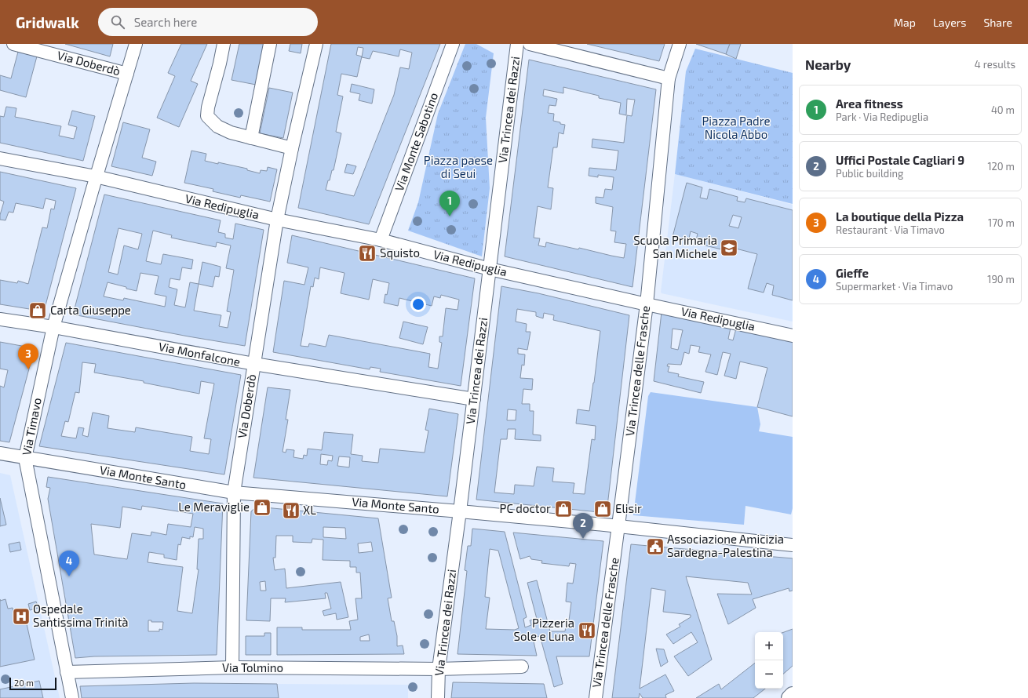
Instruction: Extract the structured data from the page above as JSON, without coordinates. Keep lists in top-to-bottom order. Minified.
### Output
{"streets":{"street":["Via Doberdò","Via Trincea dei Razzi","Via Monte Sabotino","Via Redipuglia","Via Monfalcone","Via Trincea delle Frasche","Via Timavo","Via Monte Santo","Via Tolmino"]},"crossings":[["Via Doberdò","Via Redipuglia"],["Via Doberdò","Via Monfalcone"],["Via Doberdò","Via Timavo"],["Via Doberdò","Via Monte Santo"],["Via Doberdò","Via Tolmino"],["Via Trincea dei Razzi","Via Redipuglia"],["Via Trincea dei Razzi","Via Monfalcone"],["Via Trincea dei Razzi","Via Monte Santo"],["Via Trincea dei Razzi","Via Tolmino"],["Via Monte Sabotino","Via Redipuglia"],["Via Redipuglia","Via Trincea delle Frasche"],["Via Redipuglia","Via Timavo"],["Via Monfalcone","Via Timavo"],["Via Trincea delle Frasche","Via Monte Santo"],["Via Timavo","Via Monte Santo"],["Via Timavo","Via Tolmino"]],"parks":["Piazza Padre Nicola Abbo","Piazza paese di Seui"],"places":{"school or university":["Scuola Primaria San Michele"],"restaurant":["Squisto","XL","Pizzeria Sole e Luna"],"shop":["Carta Giuseppe","Le Meraviglie","PC doctor","Elisir"],"public building":["Associazione Amicizia Sardegna-Palestina"],"hospital":["Ospedale Santissima Trinità"]},"scale_bar":"20 m","page":{"header":"Gridwalk","search":"Search here","nav":["Map","Layers","Share"],"heading":["Nearby","4 results"],"list":[{"mark":"1","name":"Area fitness","note":"Park · Via Redipuglia","value":"40 m"},{"mark":"2","name":"Uffici Postale Cagliari 9","note":"Public building","value":"120 m"},{"mark":"3","name":"La boutique della Pizza","note":"Restaurant · Via Timavo","value":"170 m"},{"mark":"4","name":"Gieffe","note":"Supermarket · Via Timavo","value":"190 m"}],"pins":["1","3","2","4"],"map_buttons":["+","−"],"scale":"20 m"}}
